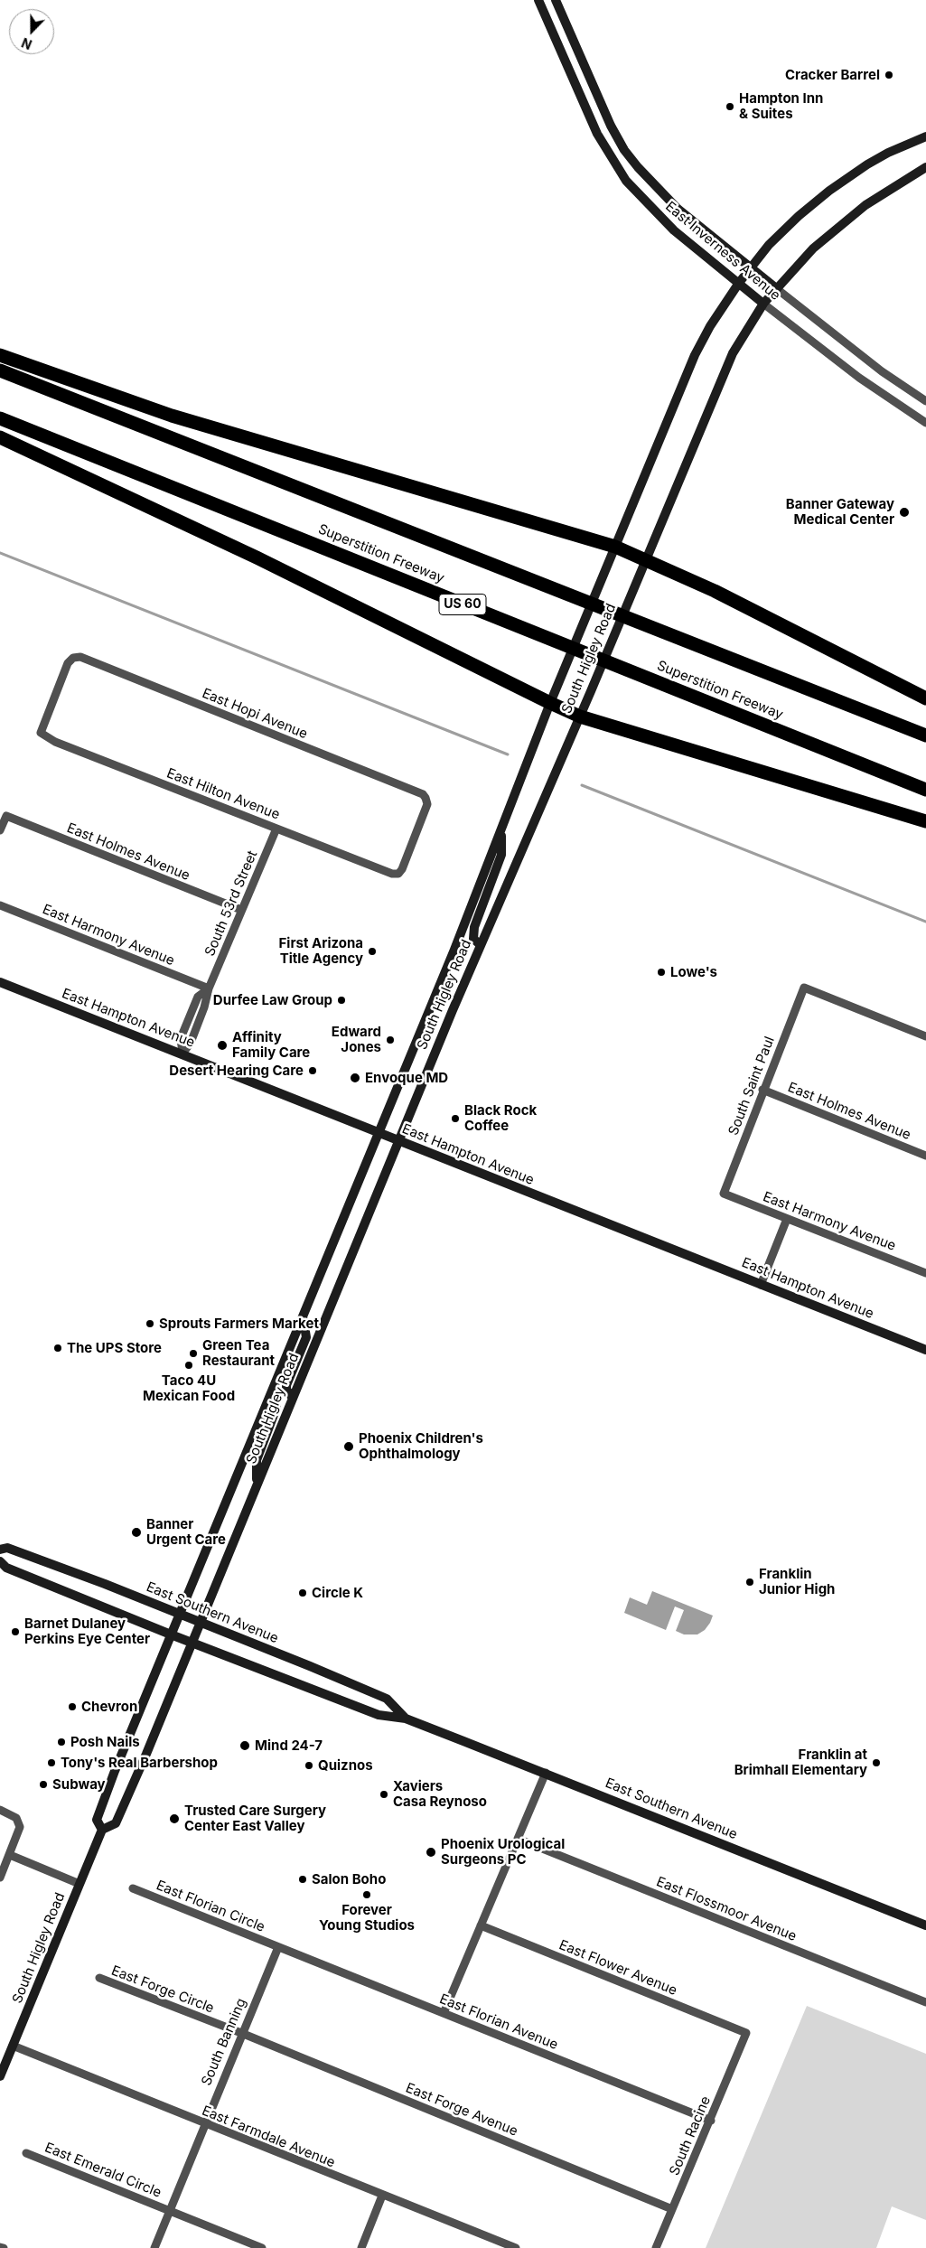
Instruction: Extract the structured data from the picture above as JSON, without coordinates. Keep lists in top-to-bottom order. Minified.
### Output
{"streets":{"highway":["Superstition Freeway","US 60"],"main road":["East Inverness Avenue","South Higley Road","East Hampton Avenue","East Southern Avenue"],"street":["East Hopi Avenue","East Hilton Avenue","East Holmes Avenue","South 53rd Street","East Harmony Avenue","South Saint Paul","East Florian Circle","East Flossmoor Avenue","East Flower Avenue","East Forge Circle","East Florian Avenue","South Banning","East Forge Avenue","South Racine","East Farmdale Avenue","East Emerald Circle"]},"crossings":[["East Inverness Avenue","South Higley Road"],["South Higley Road","East Hampton Avenue"],["South Higley Road","East Southern Avenue"],["South Higley Road","East Farmdale Avenue"],["East Hopi Avenue","East Hilton Avenue"],["East Hilton Avenue","South 53rd Street"],["East Holmes Avenue","South 53rd Street"],["East Holmes Avenue","South Saint Paul"],["South 53rd Street","East Harmony Avenue"],["South 53rd Street","East Hampton Avenue"],["East Harmony Avenue","South Saint Paul"],["East Florian Circle","East Florian Avenue"],["East Florian Circle","South Banning"],["East Flower Avenue","South Racine"],["East Forge Circle","South Banning"],["East Forge Circle","East Forge Avenue"],["East Florian Avenue","South Banning"],["East Florian Avenue","South Racine"],["South Banning","East Forge Avenue"],["South Banning","East Farmdale Avenue"],["South Banning","East Emerald Circle"],["East Forge Avenue","South Racine"]],"places":["Cracker Barrel","Hampton Inn & Suites","Banner Gateway Medical Center","First Arizona Title Agency","Lowe's","Durfee Law Group","Edward Jones","Affinity Family Care","Desert Hearing Care","Envoque MD","Black Rock Coffee","Sprouts Farmers Market","The UPS Store","Green Tea Restaurant","Taco 4U Mexican Food","Phoenix Children's Ophthalmology","Banner Urgent Care","Franklin Junior High","Circle K","Barnet Dulaney Perkins Eye Center","Chevron","Posh Nails","Mind 24-7","Tony's Real Barbershop","Franklin at Brimhall Elementary","Quiznos","Subway","Xaviers Casa Reynoso","Trusted Care Surgery Center East Valley","Phoenix Urological Surgeons PC","Salon Boho","Forever Young Studios"],"north":"bottom"}
